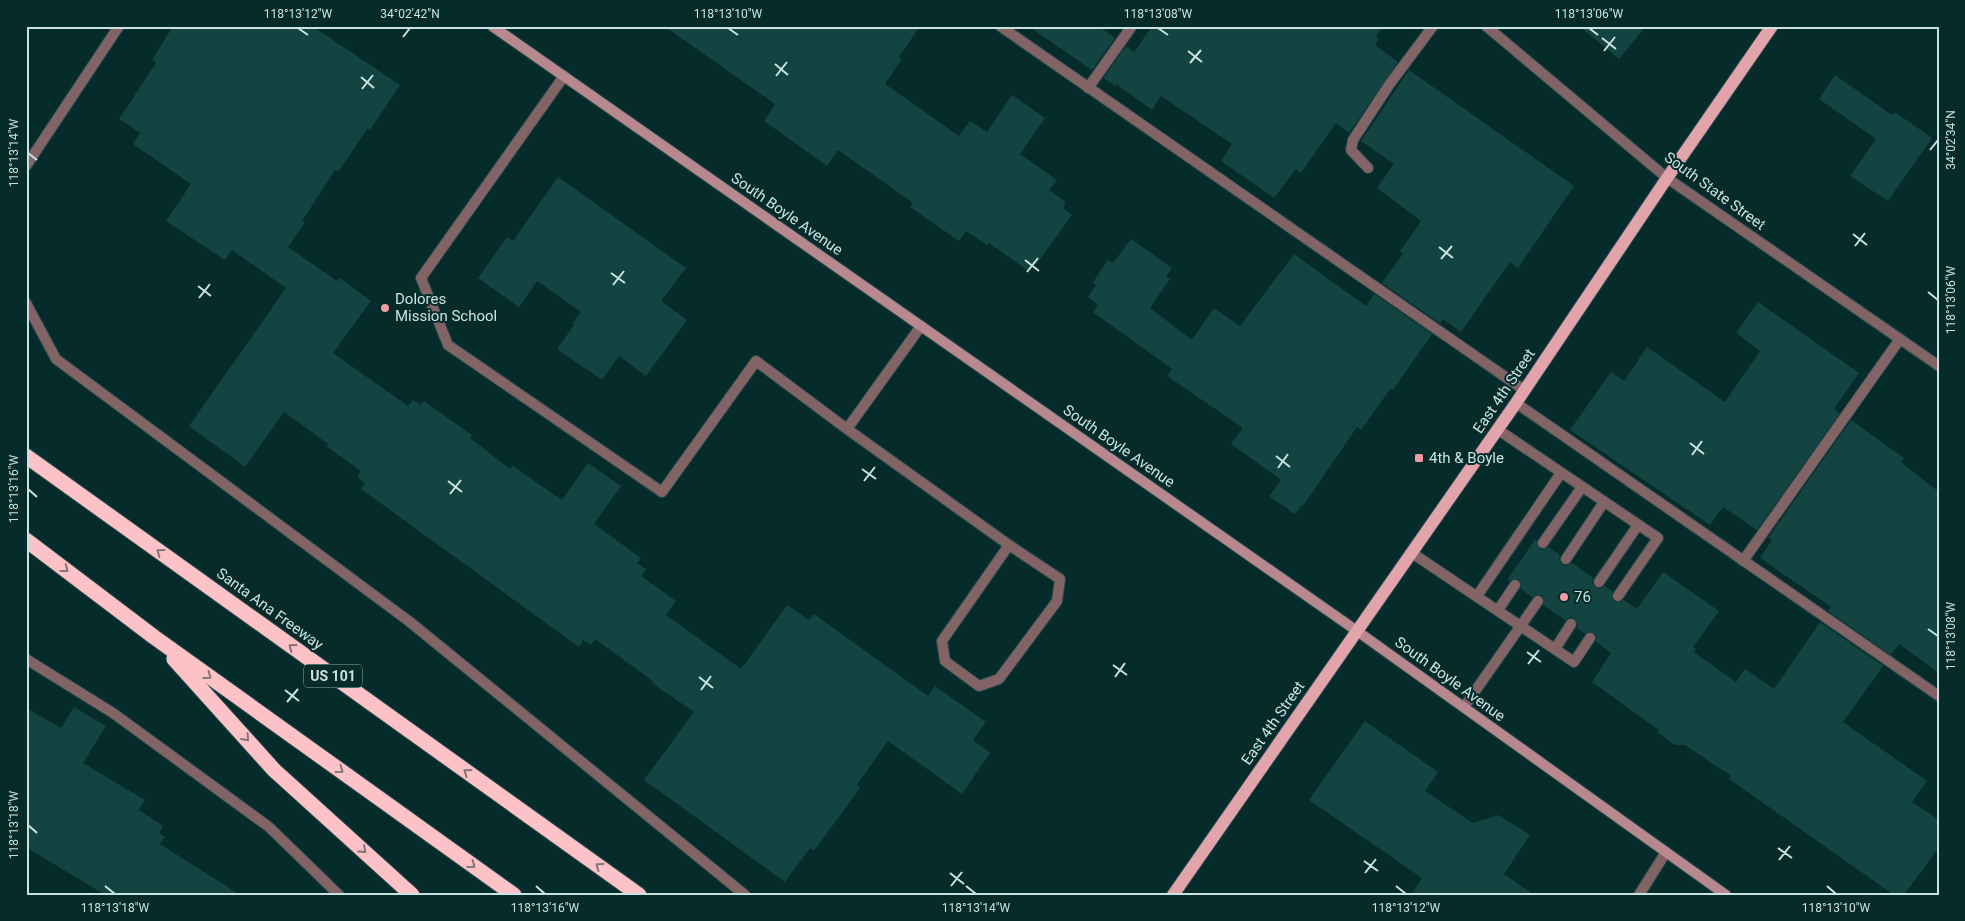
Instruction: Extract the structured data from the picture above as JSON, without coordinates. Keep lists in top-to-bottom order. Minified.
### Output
{"streets":{"highway":["Santa Ana Freeway","US 101"],"main road":["South Boyle Avenue","East 4th Street"],"street":["South State Street"]},"crossings":[["South State Street","East 4th Street"],["South Boyle Avenue","East 4th Street"]],"places":{"other":["Dolores Mission School","76"],"transit":["4th & Boyle"]},"coordinates":["118°13'12\"W","34°02'42\"N","118°13'10\"W","118°13'08\"W","118°13'06\"W","34°02'34\"N","118°13'14\"W","118°13'16\"W","118°13'18\"W"]}
